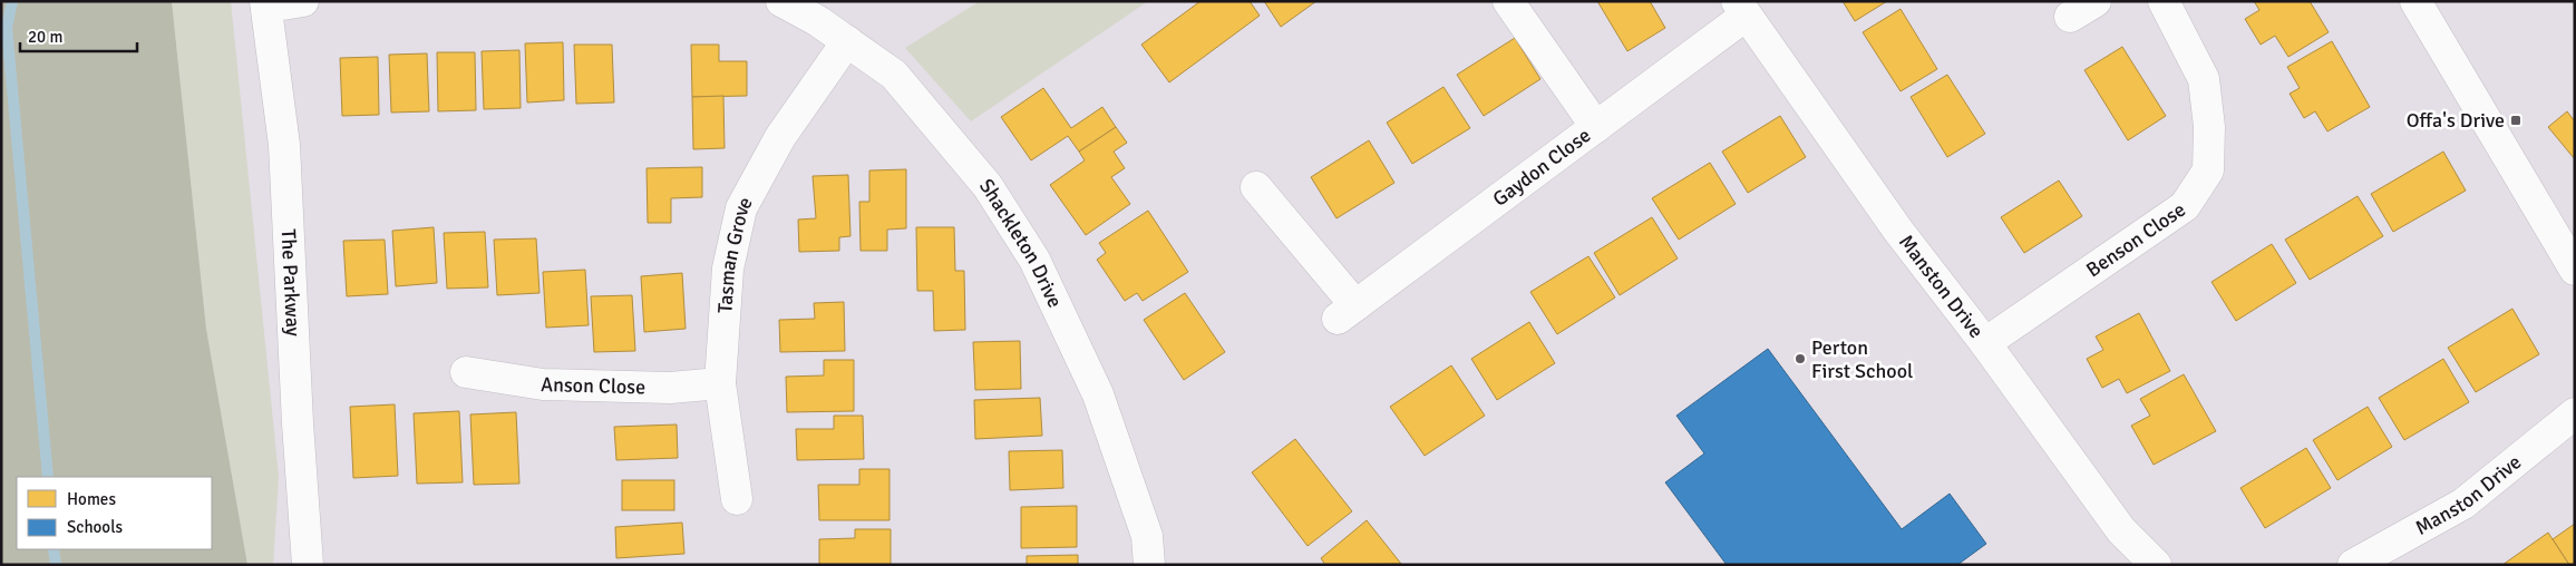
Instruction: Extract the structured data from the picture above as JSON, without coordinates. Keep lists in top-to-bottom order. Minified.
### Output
{"streets":{"street":["Gaydon Close","Benson Close","Shackleton Drive","Tasman Grove","The Parkway","Manston Drive","Anson Close"]},"crossings":[["Gaydon Close","Manston Drive"],["Benson Close","Manston Drive"],["Shackleton Drive","Tasman Grove"],["Tasman Grove","Anson Close"]],"places":{"transit":["Offa's Drive"],"other":["Perton First School"]},"legend":["Homes","Schools"],"scale_bar":"20 m"}
